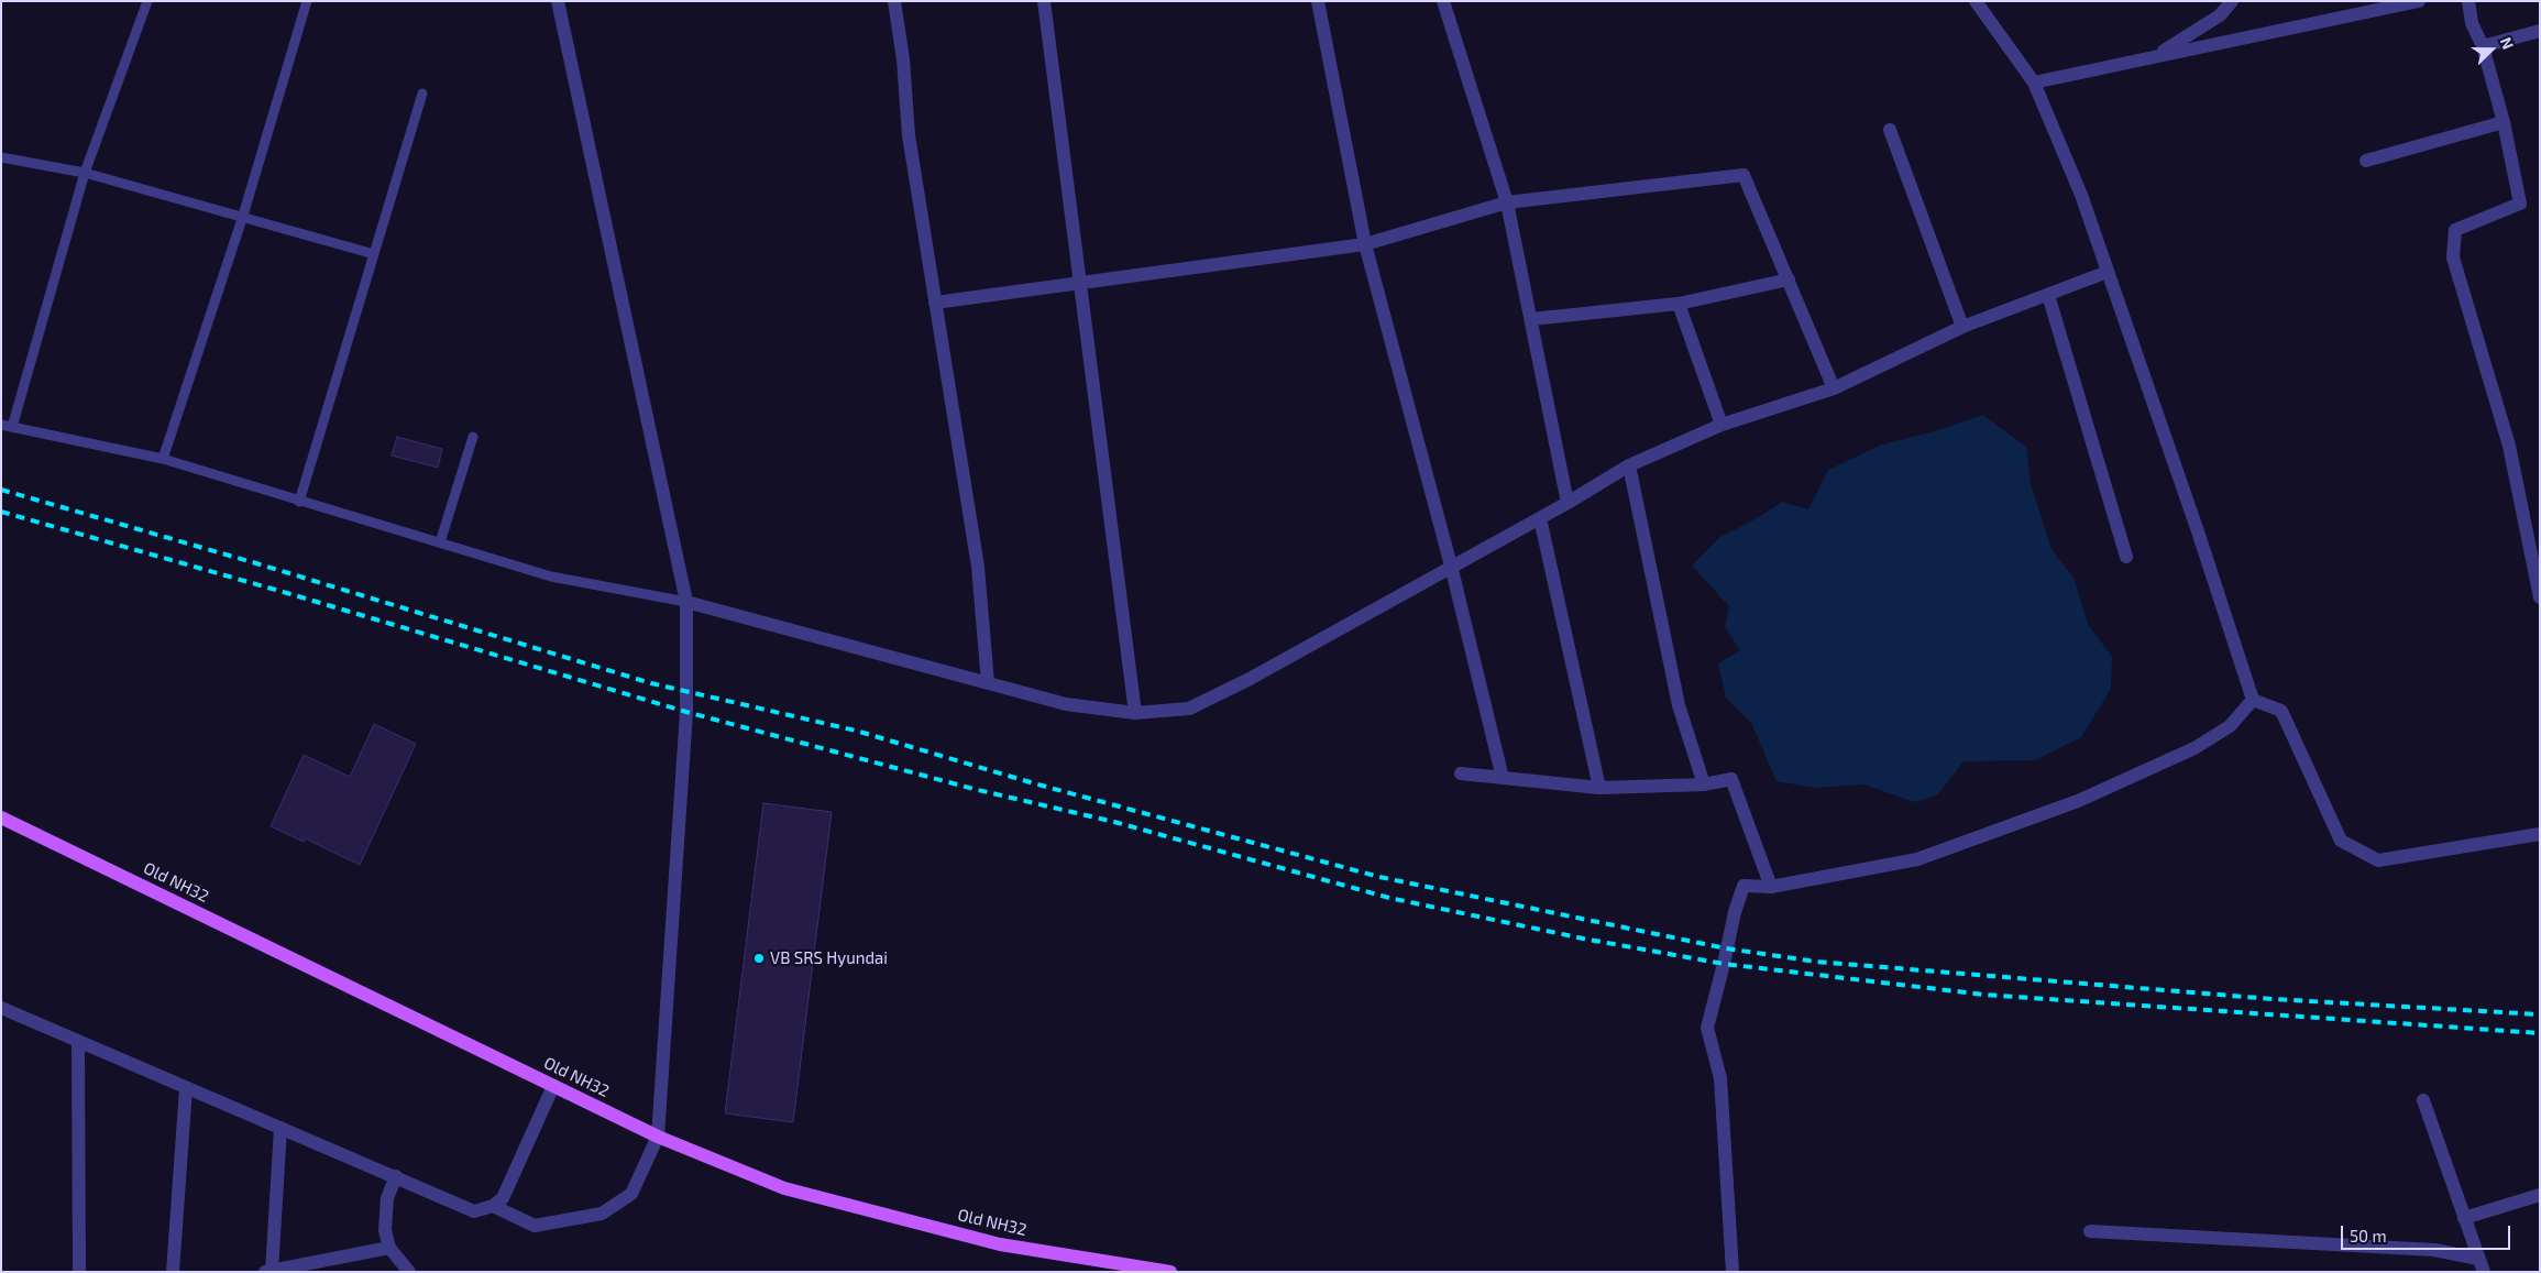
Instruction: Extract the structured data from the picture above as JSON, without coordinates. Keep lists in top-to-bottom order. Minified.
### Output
{"streets":{"main road":["Old NH32"]},"places":["VB SRS Hyundai"],"scale_bar":"50 m","north":"right"}
